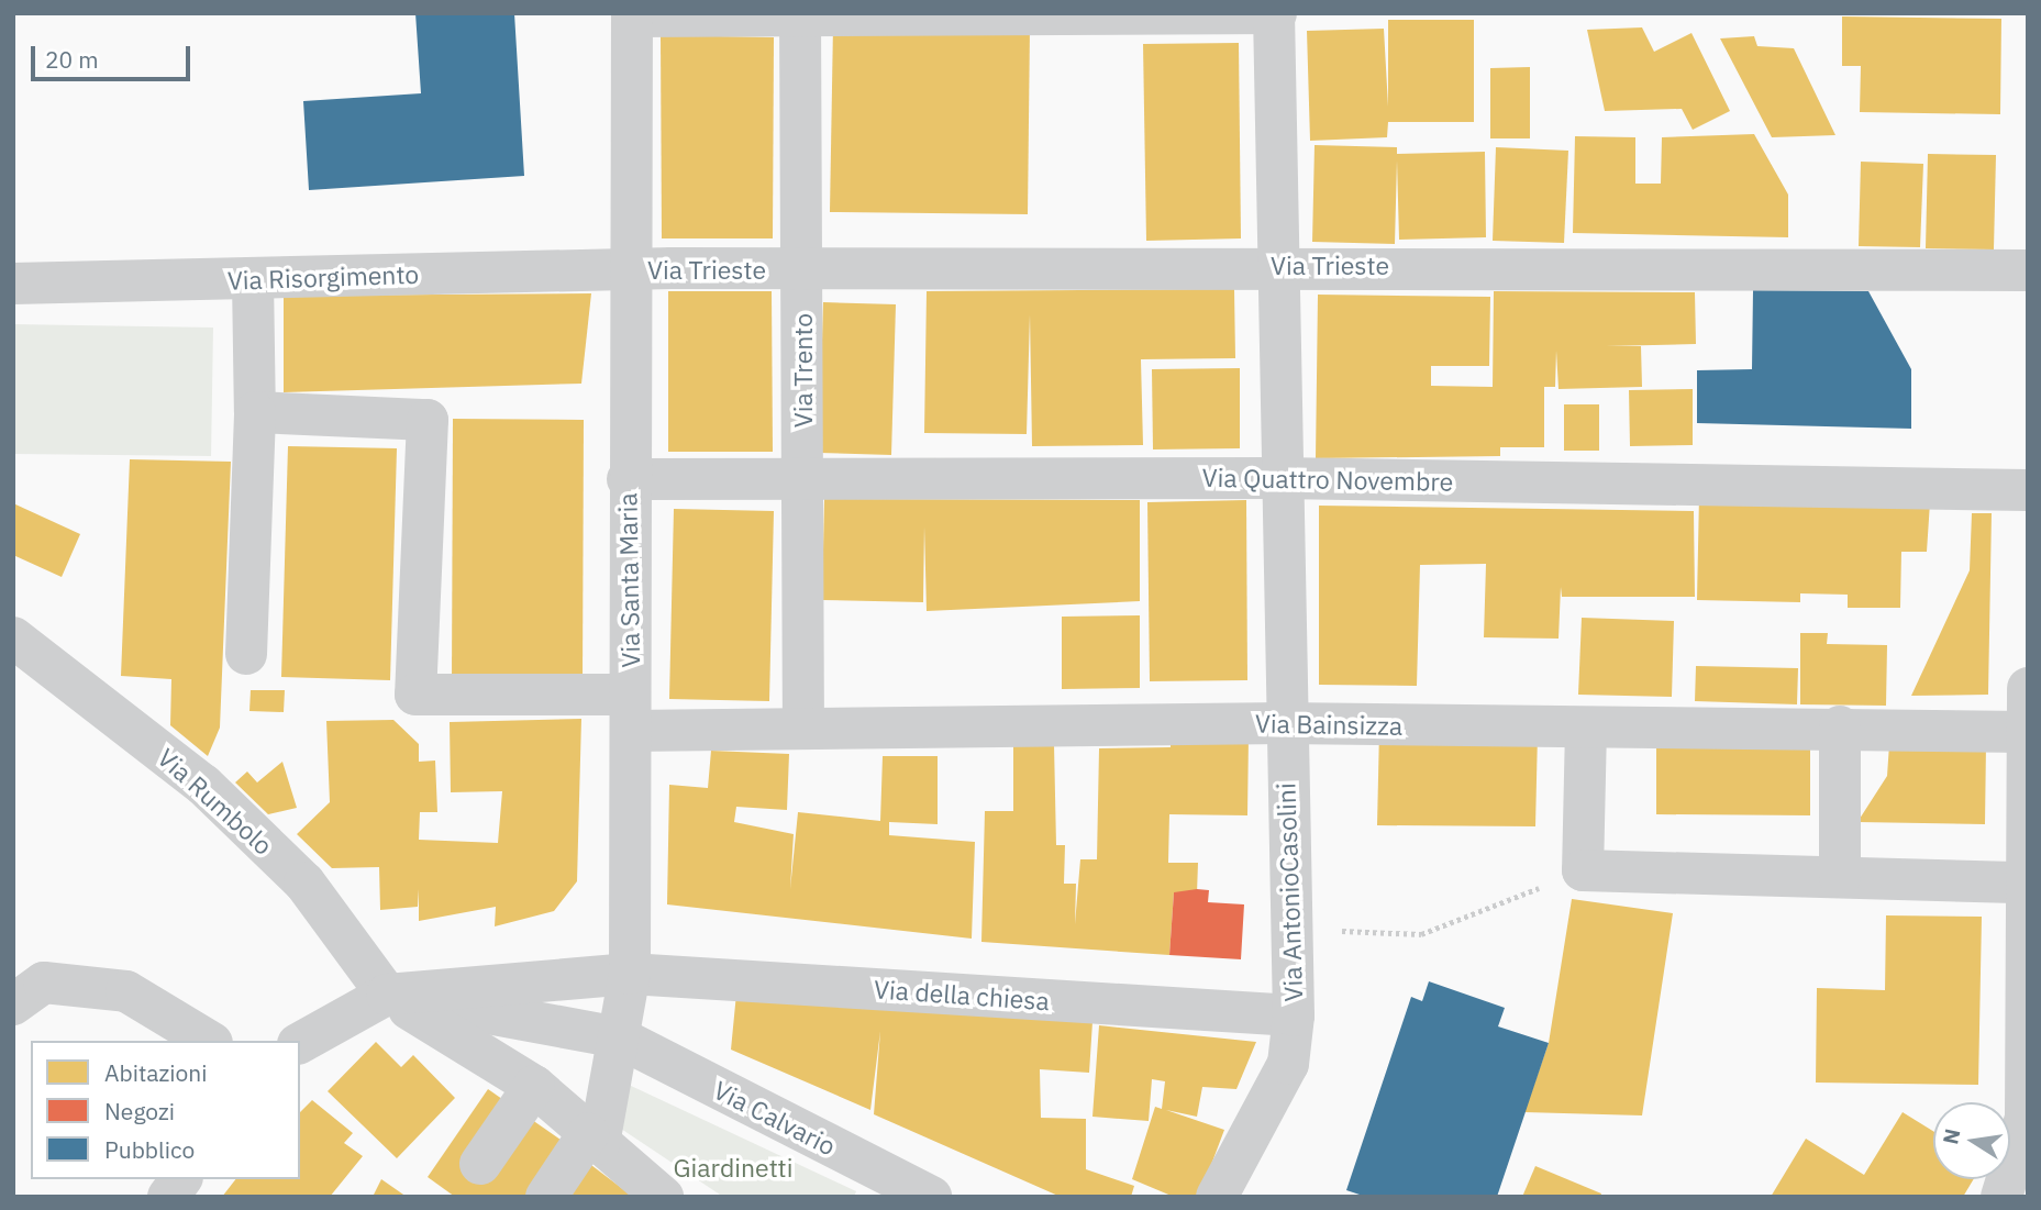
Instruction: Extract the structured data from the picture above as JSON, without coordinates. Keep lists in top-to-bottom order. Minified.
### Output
{"streets":{"street":["Via Trieste","Via Risorgimento","Via Trento","Via Quattro Novembre","Via Santa Maria","Via Bainsizza","Via Rumbolo","Via AntonioCasolini","Via della chiesa","Via Calvario"]},"crossings":[["Via Trieste","Via Risorgimento"],["Via Trieste","Via Trento"],["Via Trieste","Via Santa Maria"],["Via Trieste","Via AntonioCasolini"],["Via Risorgimento","Via Santa Maria"],["Via Trento","Via Quattro Novembre"],["Via Trento","Via Bainsizza"],["Via Quattro Novembre","Via Santa Maria"],["Via Quattro Novembre","Via AntonioCasolini"],["Via Santa Maria","Via Bainsizza"],["Via Santa Maria","Via Rumbolo"],["Via Santa Maria","Via della chiesa"],["Via Santa Maria","Via Calvario"],["Via Bainsizza","Via AntonioCasolini"],["Via AntonioCasolini","Via della chiesa"]],"parks":["Giardinetti"],"legend":["Abitazioni","Negozi","Pubblico"],"scale_bar":"20 m","north":"left"}
